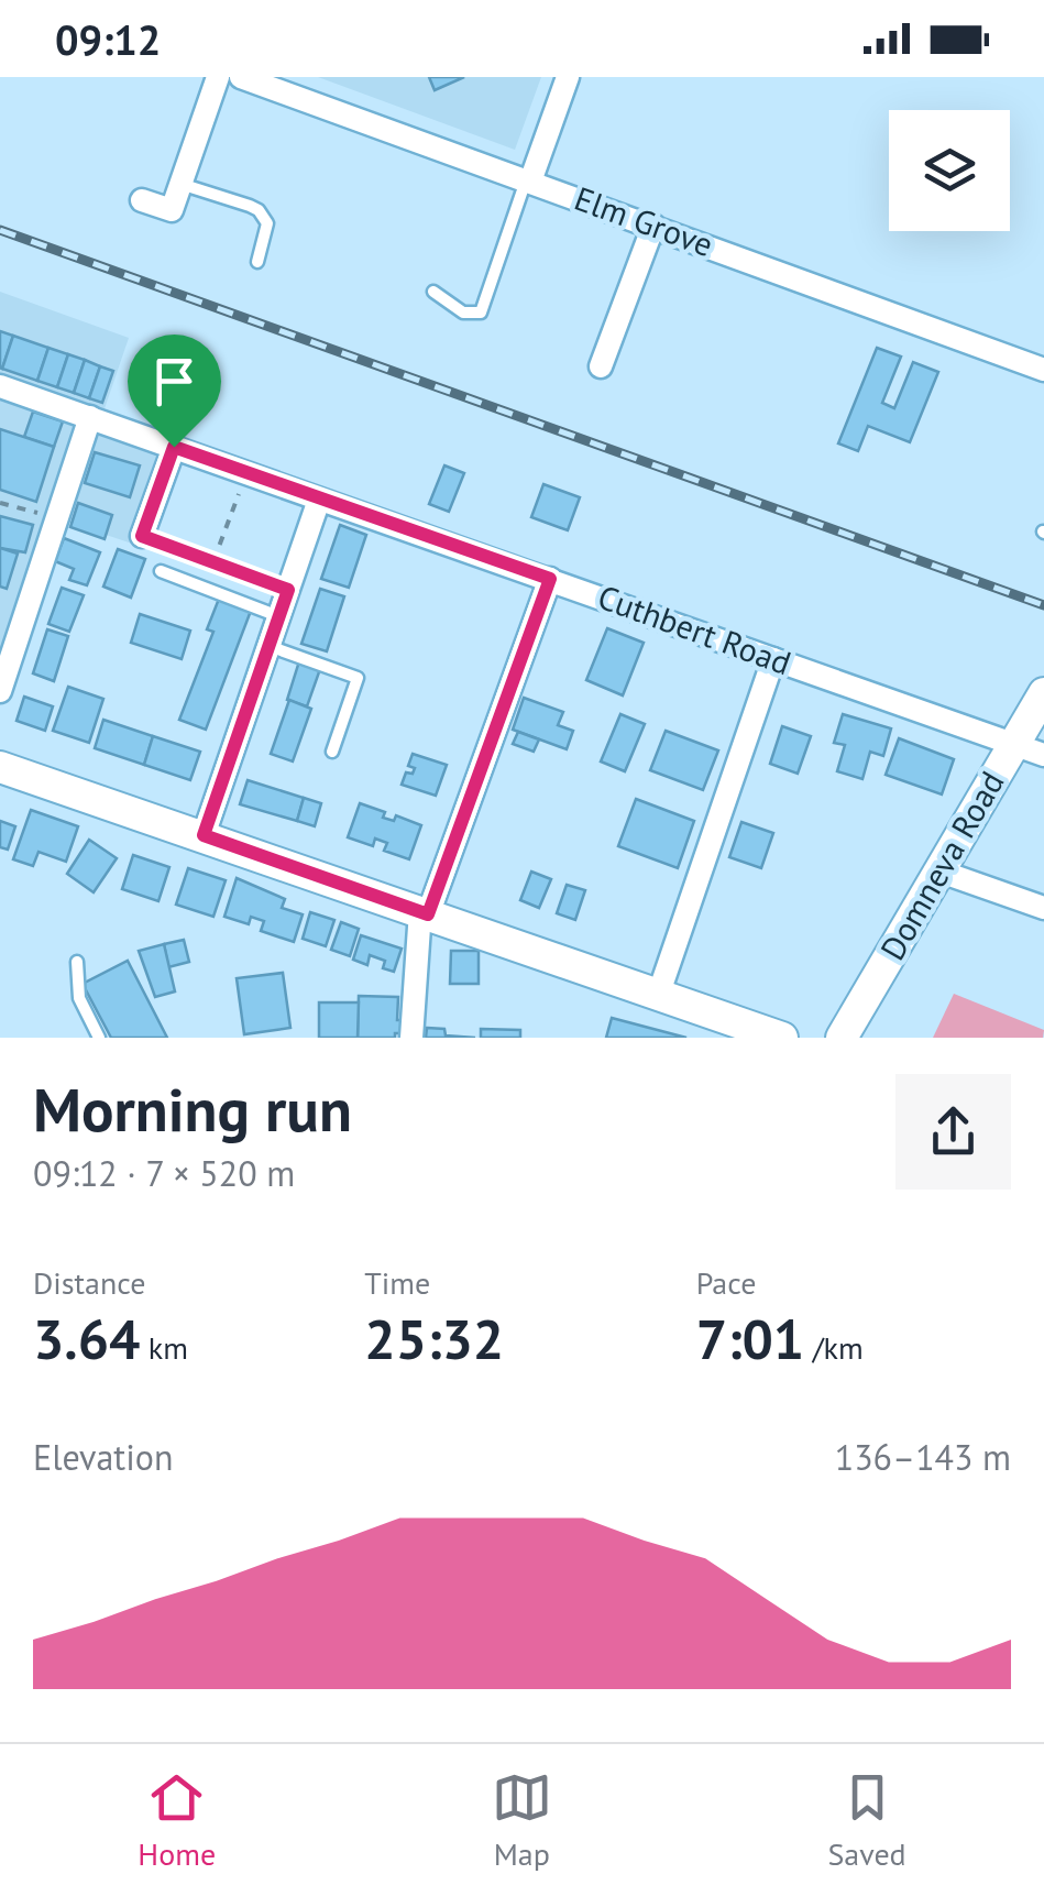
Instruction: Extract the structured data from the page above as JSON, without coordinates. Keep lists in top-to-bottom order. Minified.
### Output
{"streets":{"street":["Elm Grove","Cuthbert Road","Domneva Road"]},"crossings":[["Cuthbert Road","Domneva Road"]],"page":{"status":"09:12","heading":["Morning run","09:12 · 7 × 520 m"],"stats":[["Distance","3.64 km"],["Time","25:32"],["Pace","7:01 /km"]],"chart":["Elevation","136–143 m"],"tabs":["Home","Map","Saved"]}}
